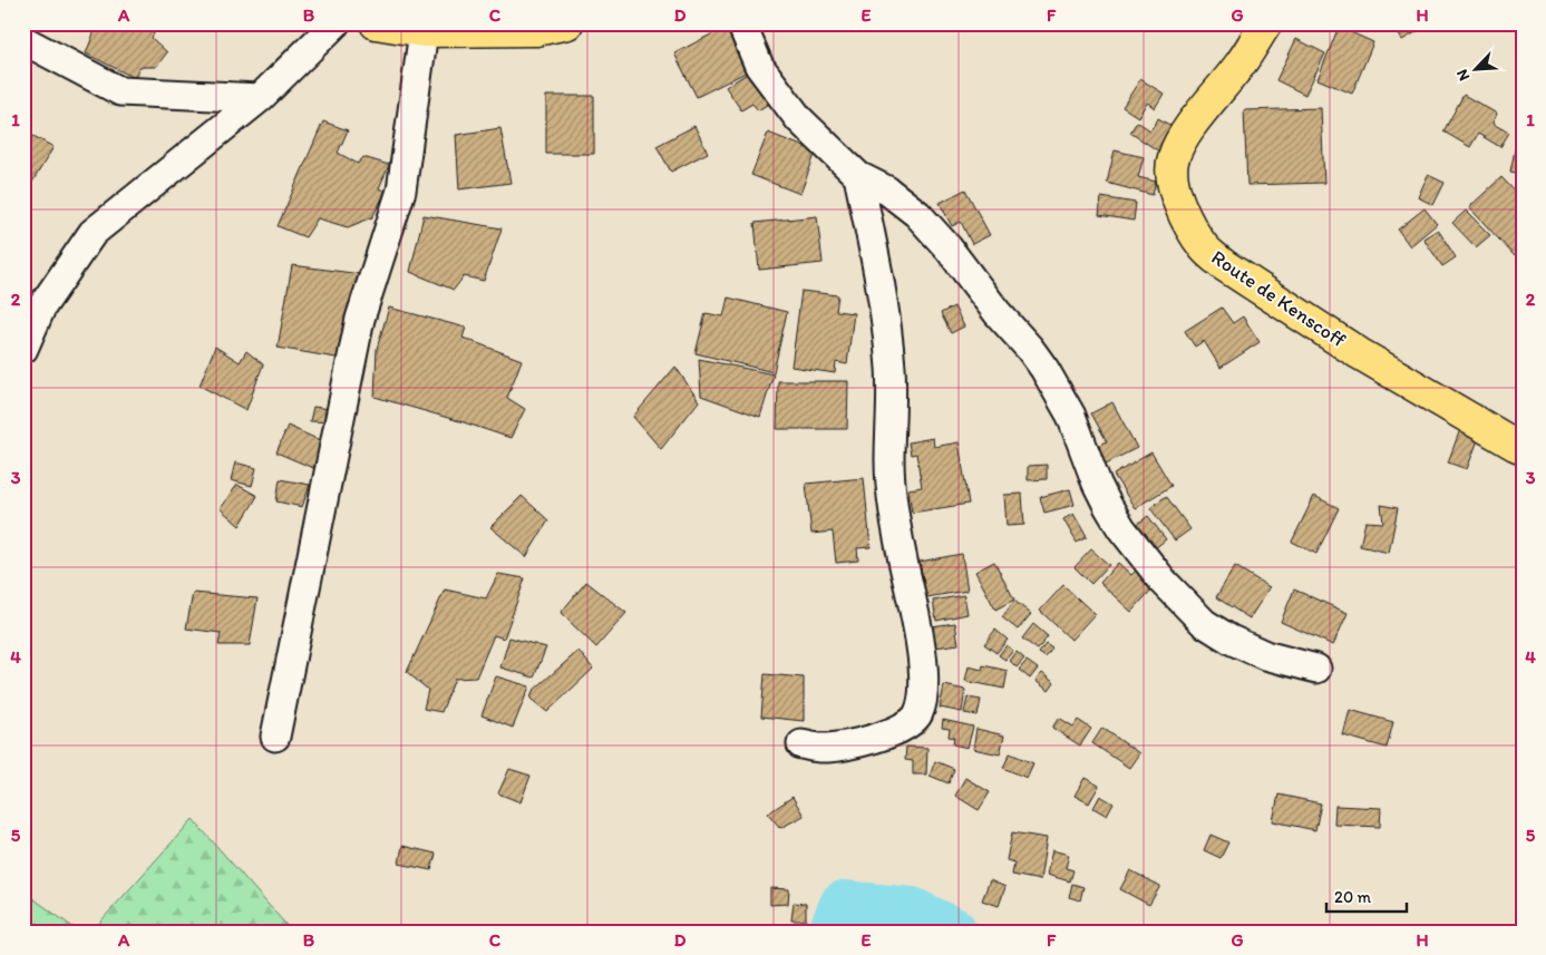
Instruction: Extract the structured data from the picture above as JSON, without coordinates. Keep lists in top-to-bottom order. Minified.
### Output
{"streets":{"main road":["Route de Kenscoff"]},"scale_bar":"20 m","north":"bottom left","grid":{"columns":["A","B","C","D","E","F","G","H"],"rows":["1","2","3","4","5"]}}
